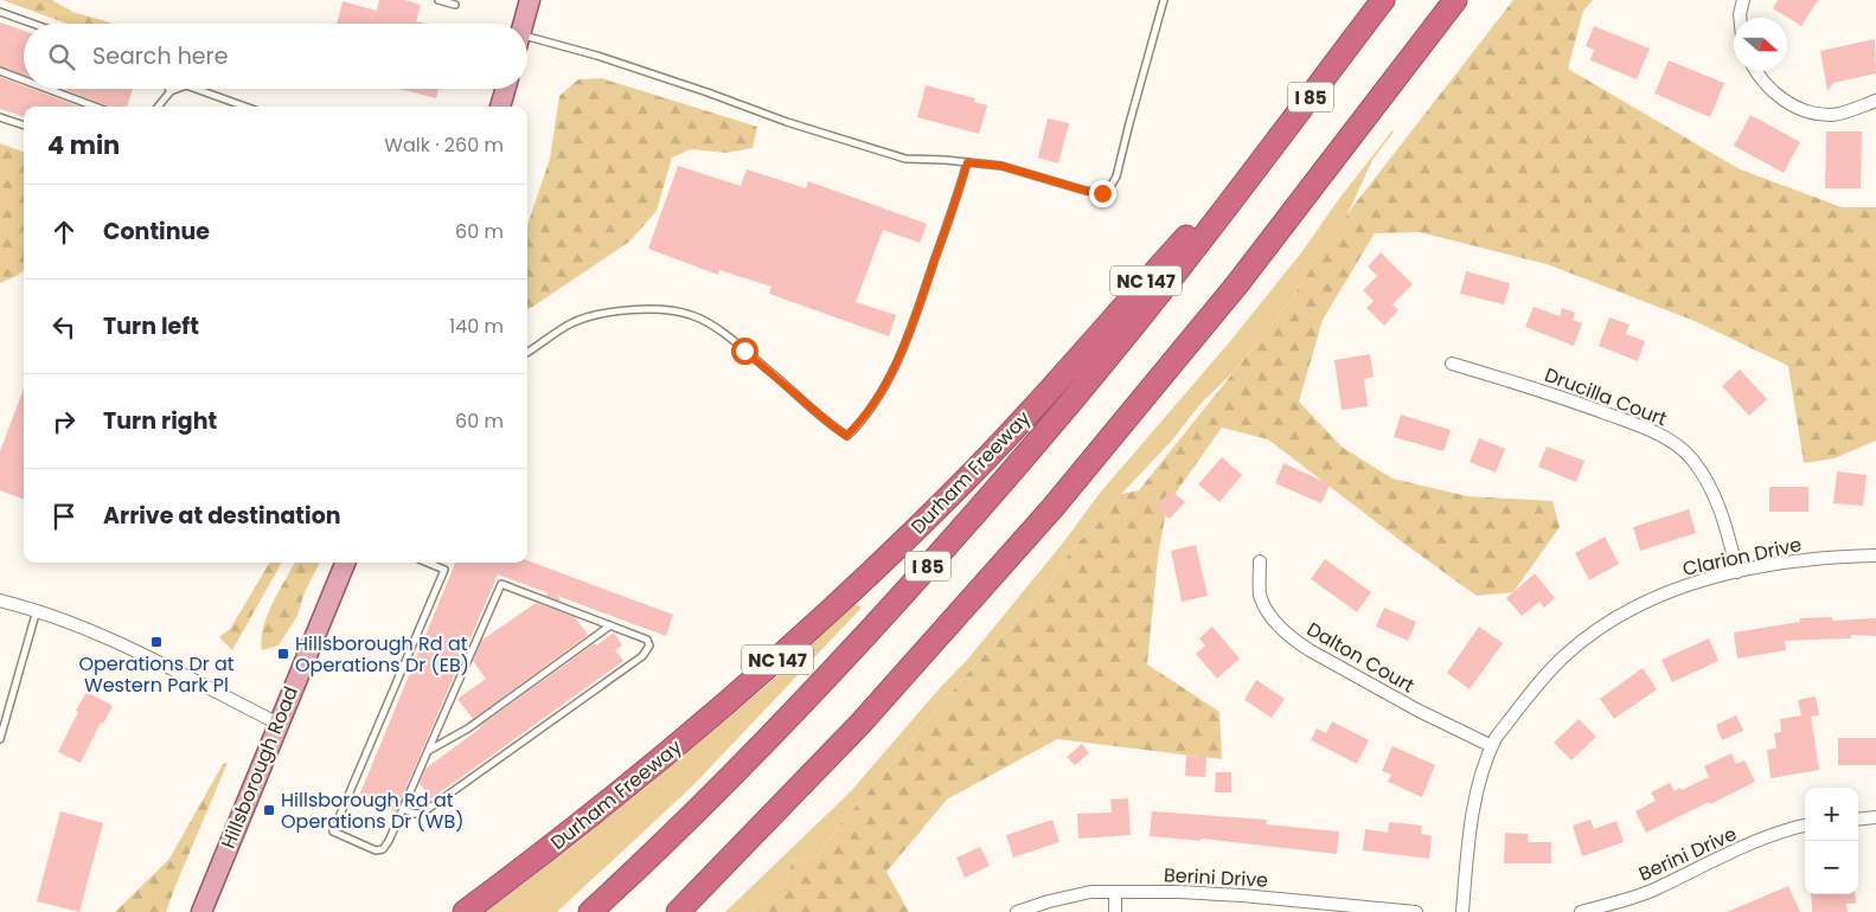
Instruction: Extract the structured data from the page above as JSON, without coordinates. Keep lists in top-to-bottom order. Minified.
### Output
{"streets":{"highway":["I 85","NC 147","Durham Freeway"],"main road":["Hillsborough Road"],"street":["Drucilla Court","Clarion Drive","Dalton Court","Berini Drive"]},"crossings":[["I 85","Durham Freeway"],["Drucilla Court","Clarion Drive"],["Clarion Drive","Dalton Court"]],"places":{"transit":["Operations Dr at Western Park Pl","Hillsborough Rd at Operations Dr (EB)","Hillsborough Rd at Operations Dr (WB)"]},"north":"right","page":{"search":"Search here","heading":["4 min","Walk · 260 m"],"list":[["Continue","60 m"],["Turn left","140 m"],["Turn right","60 m"],"Arrive at destination"],"map_buttons":["+","−"]}}
